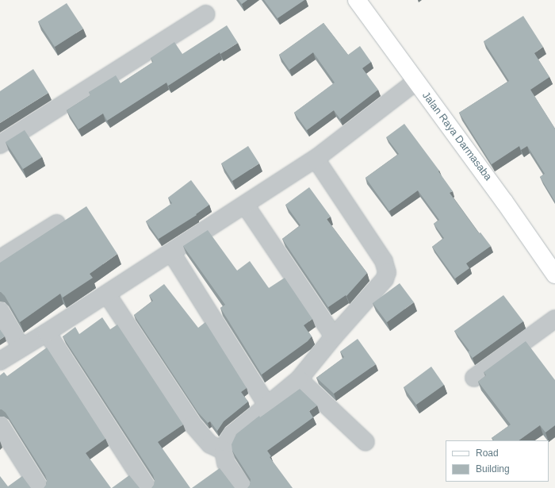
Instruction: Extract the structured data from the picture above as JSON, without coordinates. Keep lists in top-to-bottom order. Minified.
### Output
{"streets":{"main road":["Jalan Raya Darmasaba"]},"legend":["Road","Building"]}
